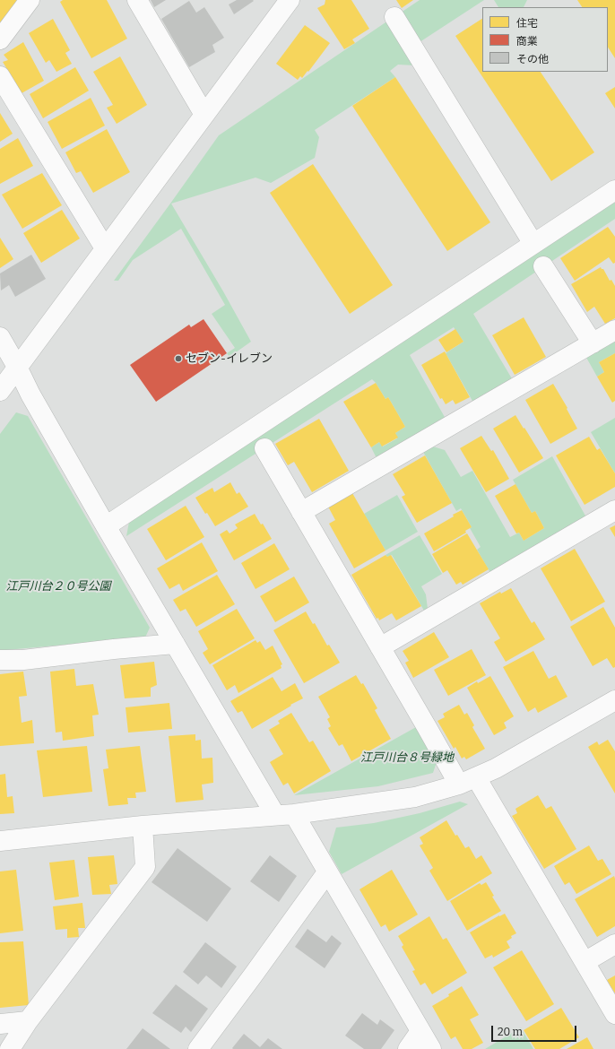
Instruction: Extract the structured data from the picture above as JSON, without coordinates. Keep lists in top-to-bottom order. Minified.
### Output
{"parks":["江戸川台２０号公園","江戸川台８号緑地"],"places":["セブン-イレブン"],"legend":["住宅","商業","その他"],"scale_bar":"20 m"}
